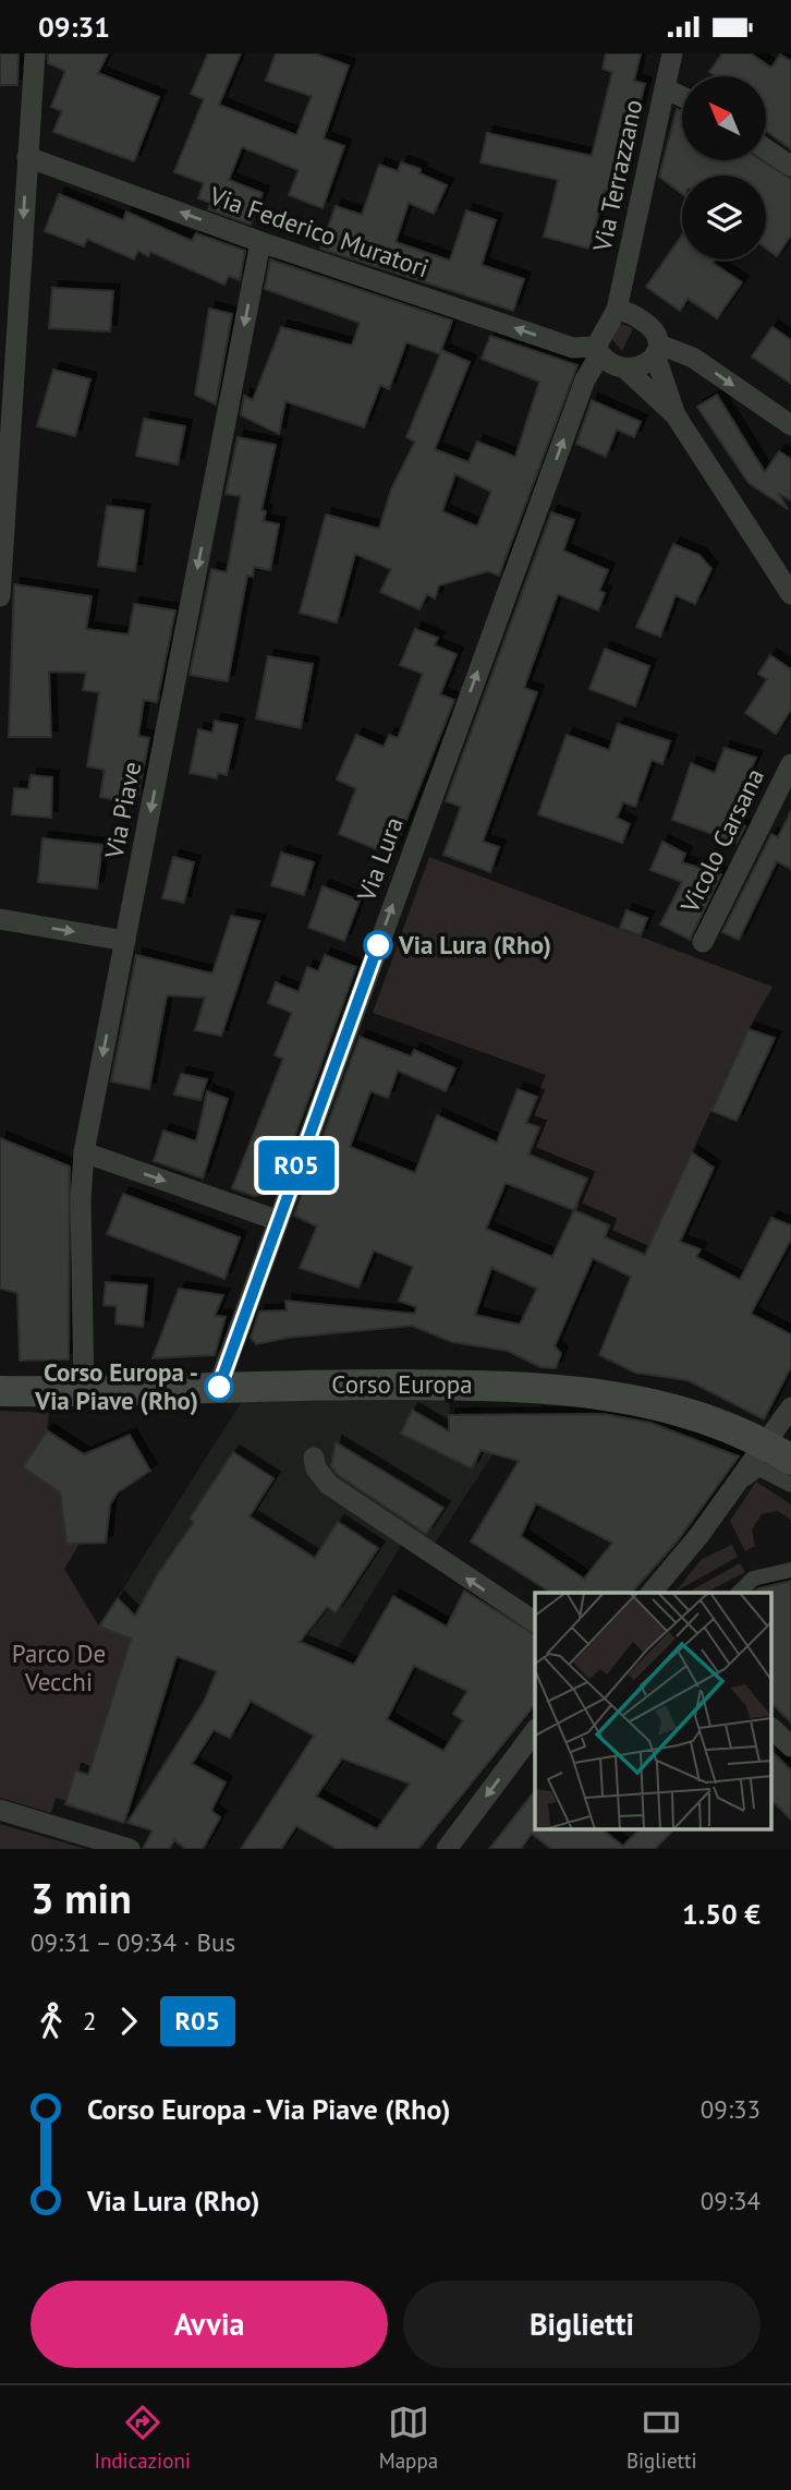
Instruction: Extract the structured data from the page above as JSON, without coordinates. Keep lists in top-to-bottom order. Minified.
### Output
{"streets":{"main road":["Corso Europa"],"street":["Via Terrazzano","Via Federico Muratori","Via Piave","Vicolo Carsana","Via Lura"]},"crossings":[["Via Terrazzano","Via Federico Muratori"],["Via Terrazzano","Via Lura"],["Via Federico Muratori","Via Piave"],["Via Federico Muratori","Via Lura"],["Via Piave","Corso Europa"],["Via Lura","Corso Europa"]],"one_way":["Via Federico Muratori","Via Piave","Via Lura"],"parks":["Parco De Vecchi"],"places":["Via Lura (Rho)","Corso Europa - Via Piave (Rho)"],"lines":["bus line R05"],"north":"top left","page":{"status":"09:31","on_map":"R05","heading":["3 min","09:31 – 09:34 · Bus","1.50 €"],"legs":["2","R05"],"list":[{"name":"Corso Europa - Via Piave (Rho)","value":"09:33"},{"name":"Via Lura (Rho)","value":"09:34"}],"buttons":["Avvia","Biglietti"],"tabs":["Indicazioni","Mappa","Biglietti"]}}
